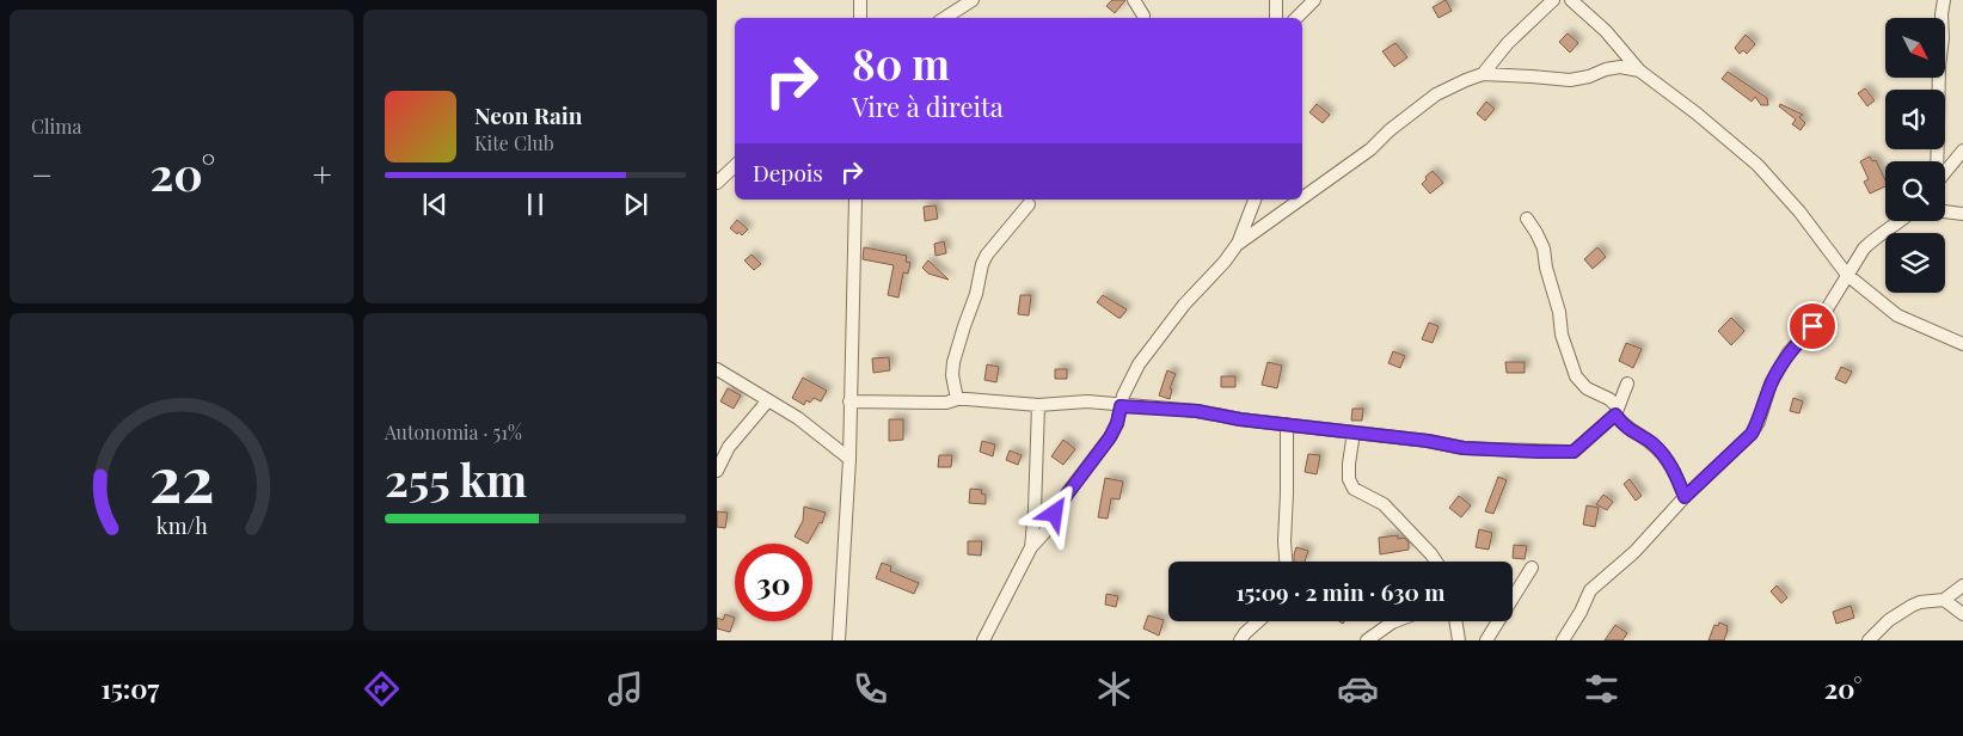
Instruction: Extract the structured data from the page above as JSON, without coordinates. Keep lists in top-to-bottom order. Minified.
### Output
{"north":"bottom right","page":{"tile":["Clima",["Autonomia · 51%","255 km"]],"turn":["80 m","Vire à direita"],"song":["Neon Rain","Kite Club"],"then":"Depois","heat":["−","20°","+"],"limit":"30","trip":"15:09 · 2 min · 630 m","tabs":["15:07","20°"],"gauge":["22","km/h"]}}
